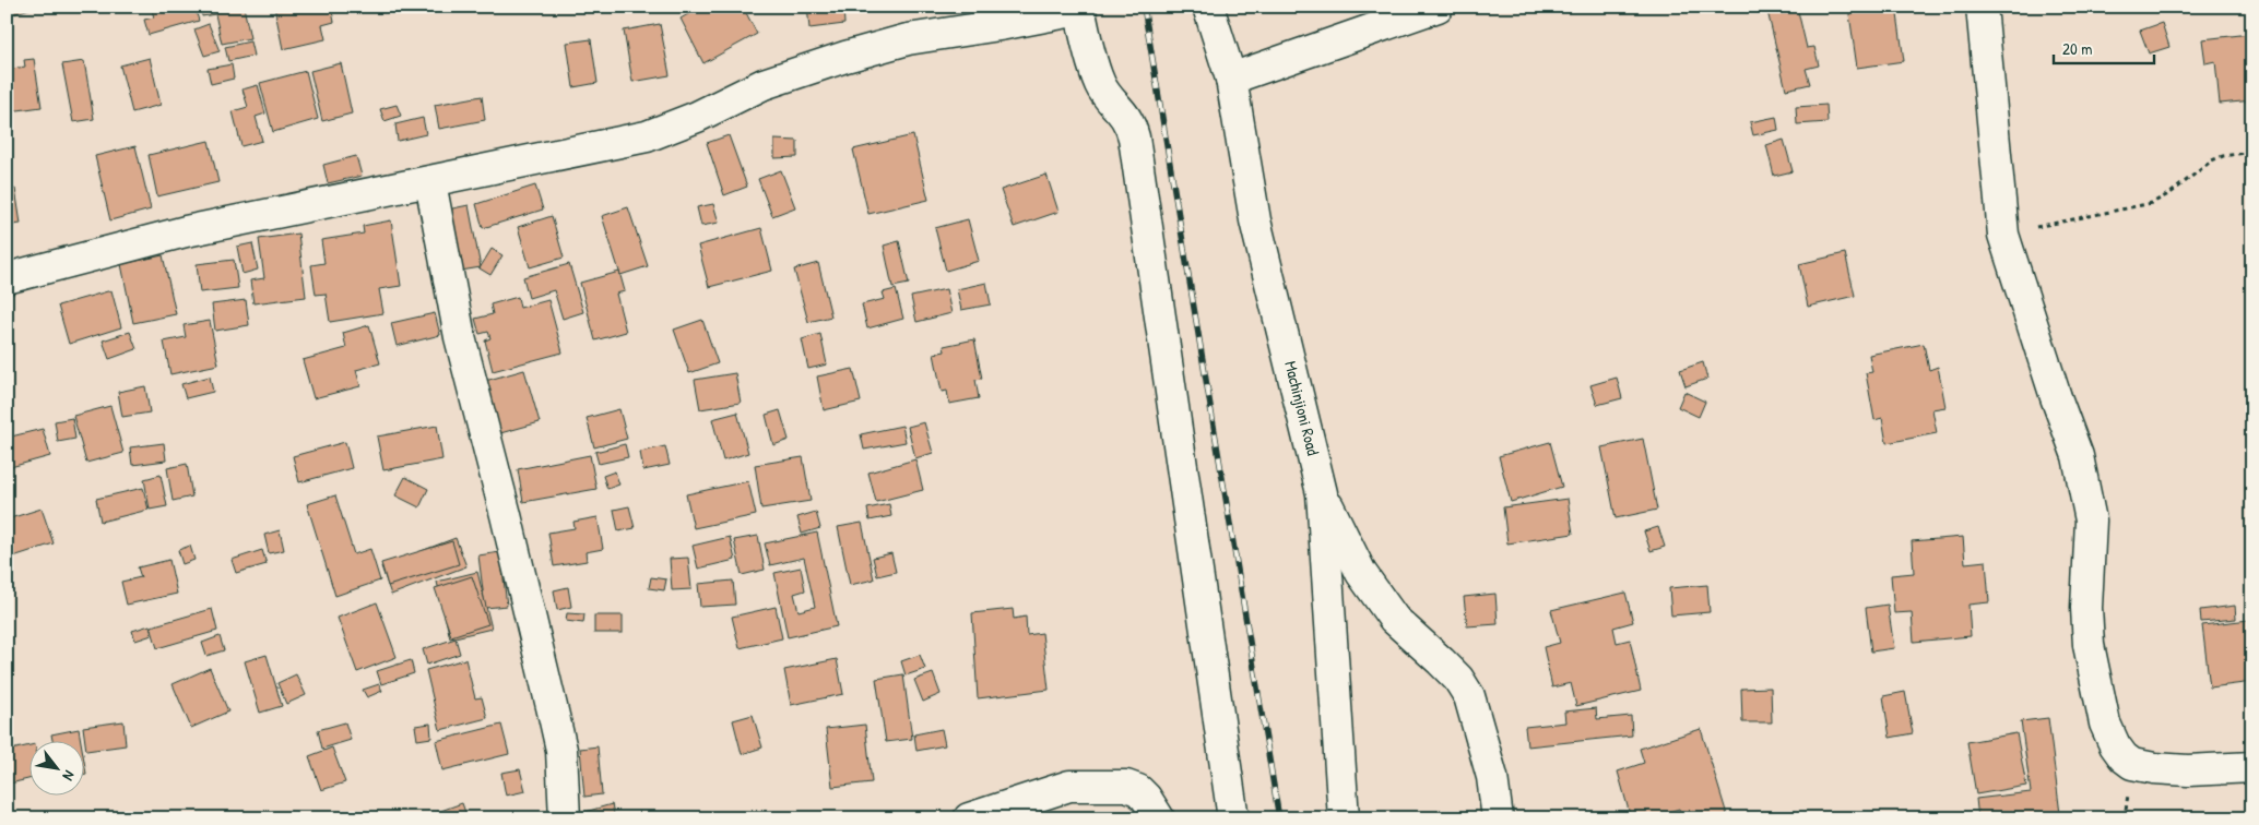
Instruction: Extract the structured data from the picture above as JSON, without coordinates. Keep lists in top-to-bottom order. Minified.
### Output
{"streets":{"street":["Machinjioni Road"]},"scale_bar":"20 m","north":"bottom right"}
